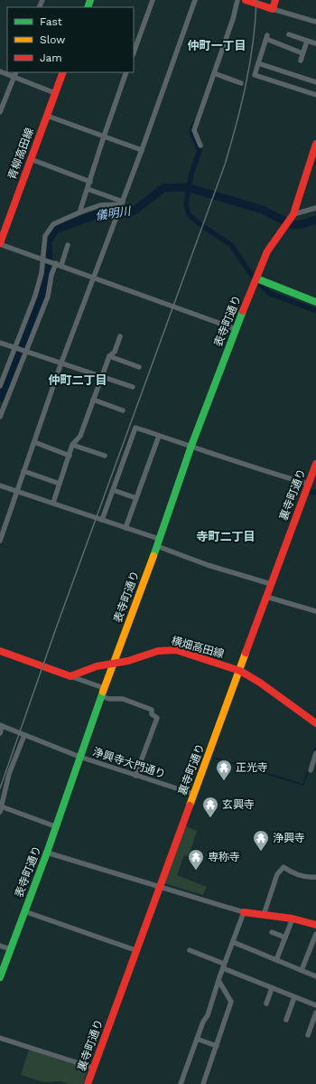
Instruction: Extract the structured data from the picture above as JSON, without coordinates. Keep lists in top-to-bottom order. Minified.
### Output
{"streets":{"street":["青柳高田線","表寺町通り","裏寺町通り","横畑高田線","浄興寺大門通り"]},"crossings":[["表寺町通り","横畑高田線"],["表寺町通り","浄興寺大門通り"],["裏寺町通り","横畑高田線"],["裏寺町通り","浄興寺大門通り"]],"districts":["仲町一丁目","仲町二丁目","寺町二丁目"],"water":["儀明川"],"places":{"temple":["正光寺","玄興寺","浄興寺","専称寺"]},"legend":["Fast","Slow","Jam"]}
